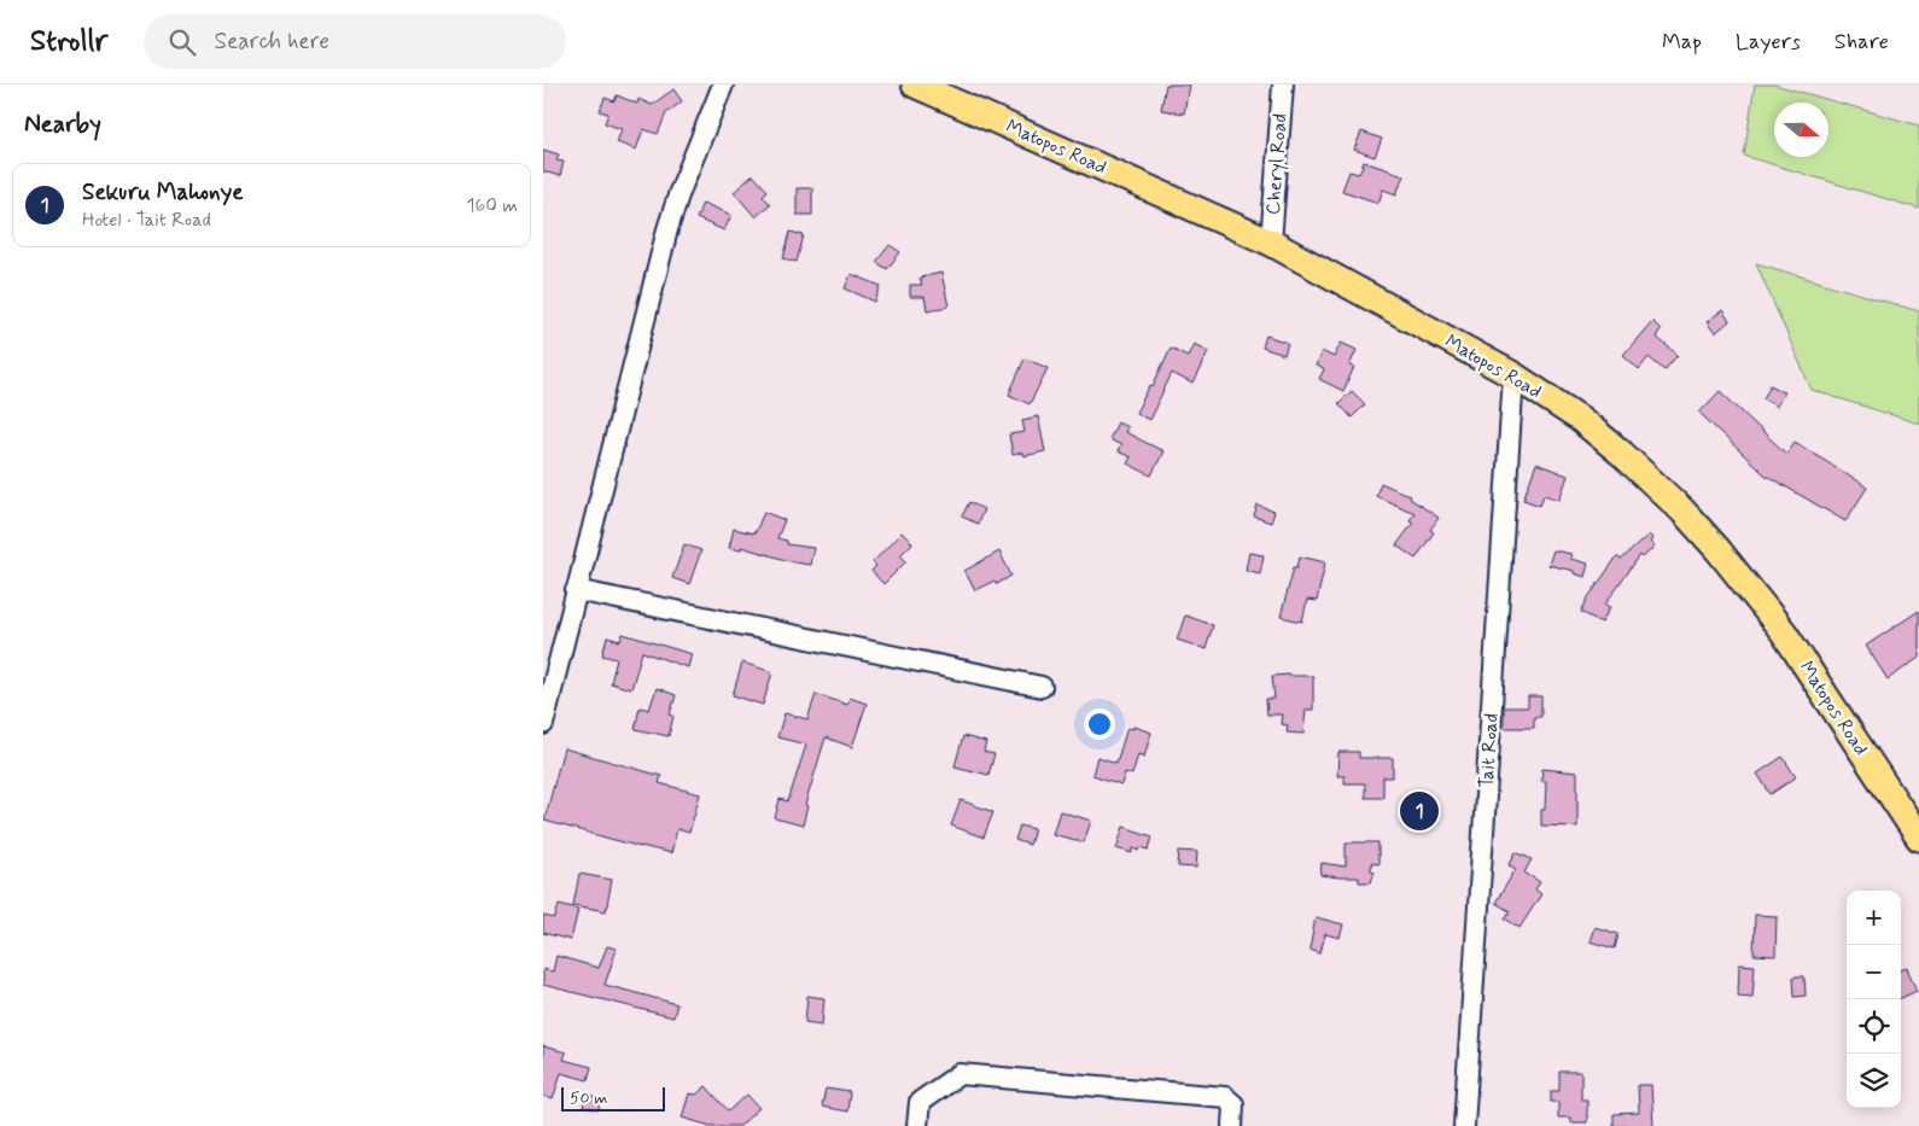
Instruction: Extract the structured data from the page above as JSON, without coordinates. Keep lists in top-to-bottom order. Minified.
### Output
{"streets":{"main road":["Matopos Road"],"street":["Cheryl Road","Tait Road"]},"crossings":[["Matopos Road","Cheryl Road"],["Matopos Road","Tait Road"]],"scale_bar":"50 m","north":"right","page":{"header":"Strollr","search":"Search here","nav":["Map","Layers","Share"],"heading":"Nearby","list":[{"mark":"1","name":"Sekuru Mahonye","note":"Hotel · Tait Road","value":"160 m"}],"pins":"1","map_buttons":["+","−"],"scale":"50 m"}}
